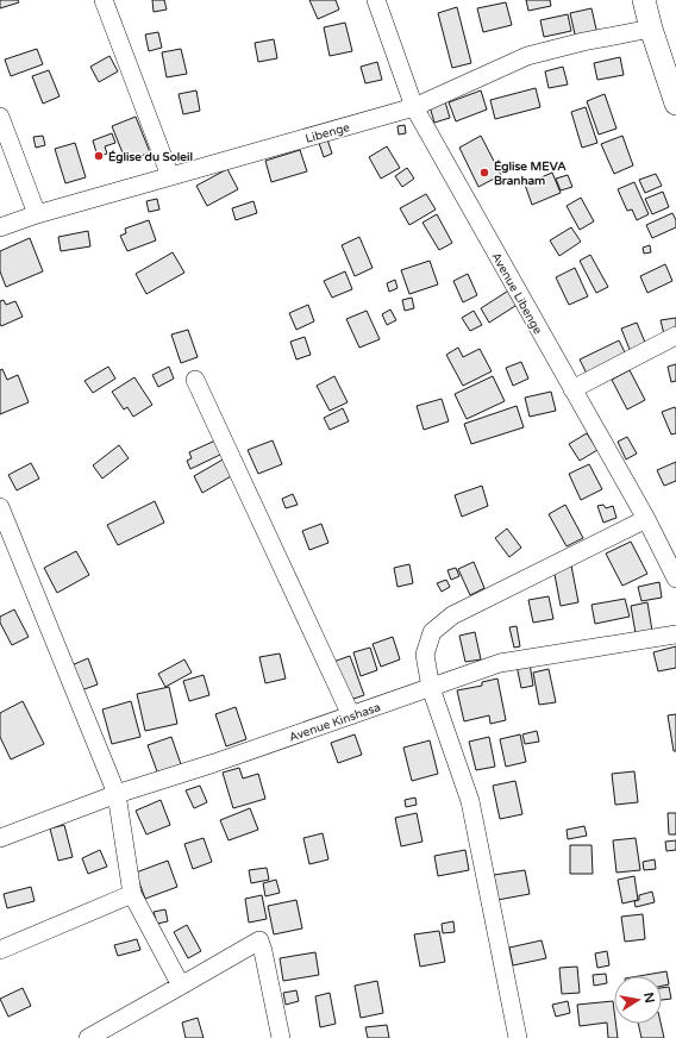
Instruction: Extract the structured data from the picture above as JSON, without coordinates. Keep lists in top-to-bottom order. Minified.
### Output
{"streets":{"street":["Libenge","Avenue Libenge","Avenue Kinshasa"]},"crossings":[["Libenge","Avenue Libenge"]],"places":["Église du Soleil","Église MEVA Branham"],"north":"right"}
